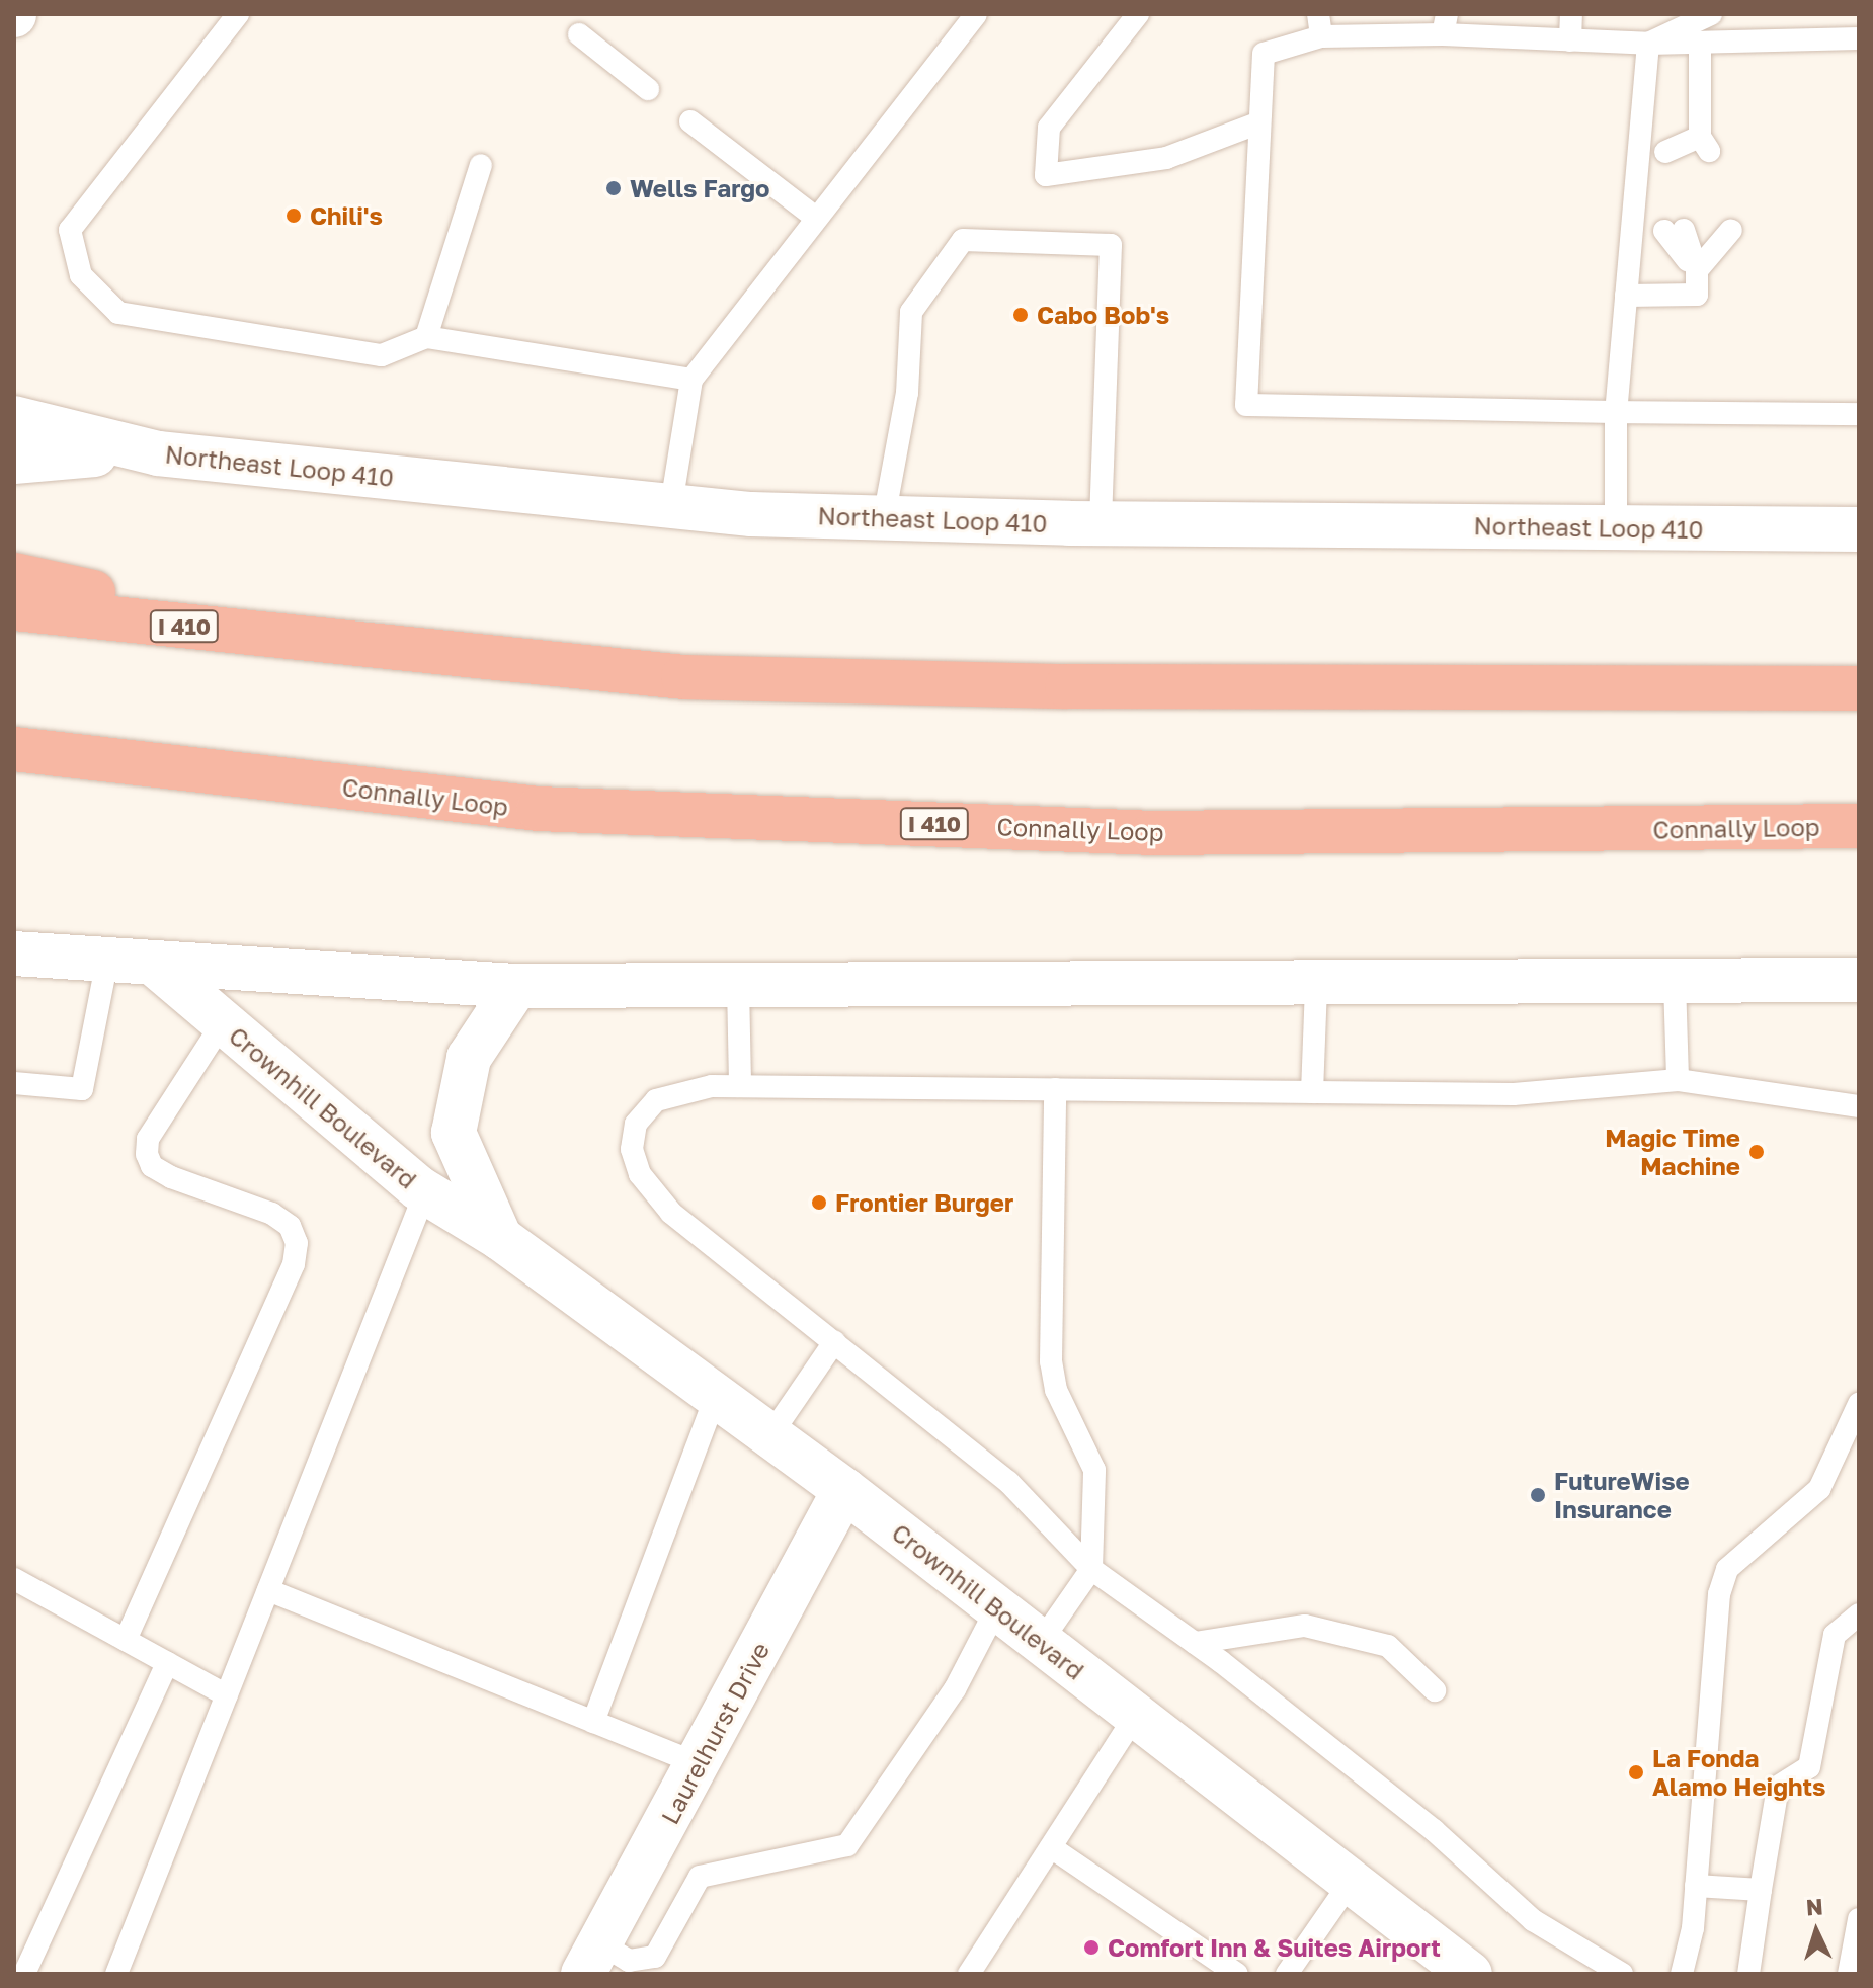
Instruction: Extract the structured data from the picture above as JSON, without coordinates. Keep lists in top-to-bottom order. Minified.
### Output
{"streets":{"highway":["I 410","Connally Loop"],"main road":["Northeast Loop 410","Crownhill Boulevard","Laurelhurst Drive"]},"crossings":[["Crownhill Boulevard","Laurelhurst Drive"]],"places":["Wells Fargo","Chili's","Cabo Bob's","Magic Time Machine","Frontier Burger","FutureWise Insurance","La Fonda Alamo Heights","Comfort Inn & Suites Airport"],"north":"top"}
